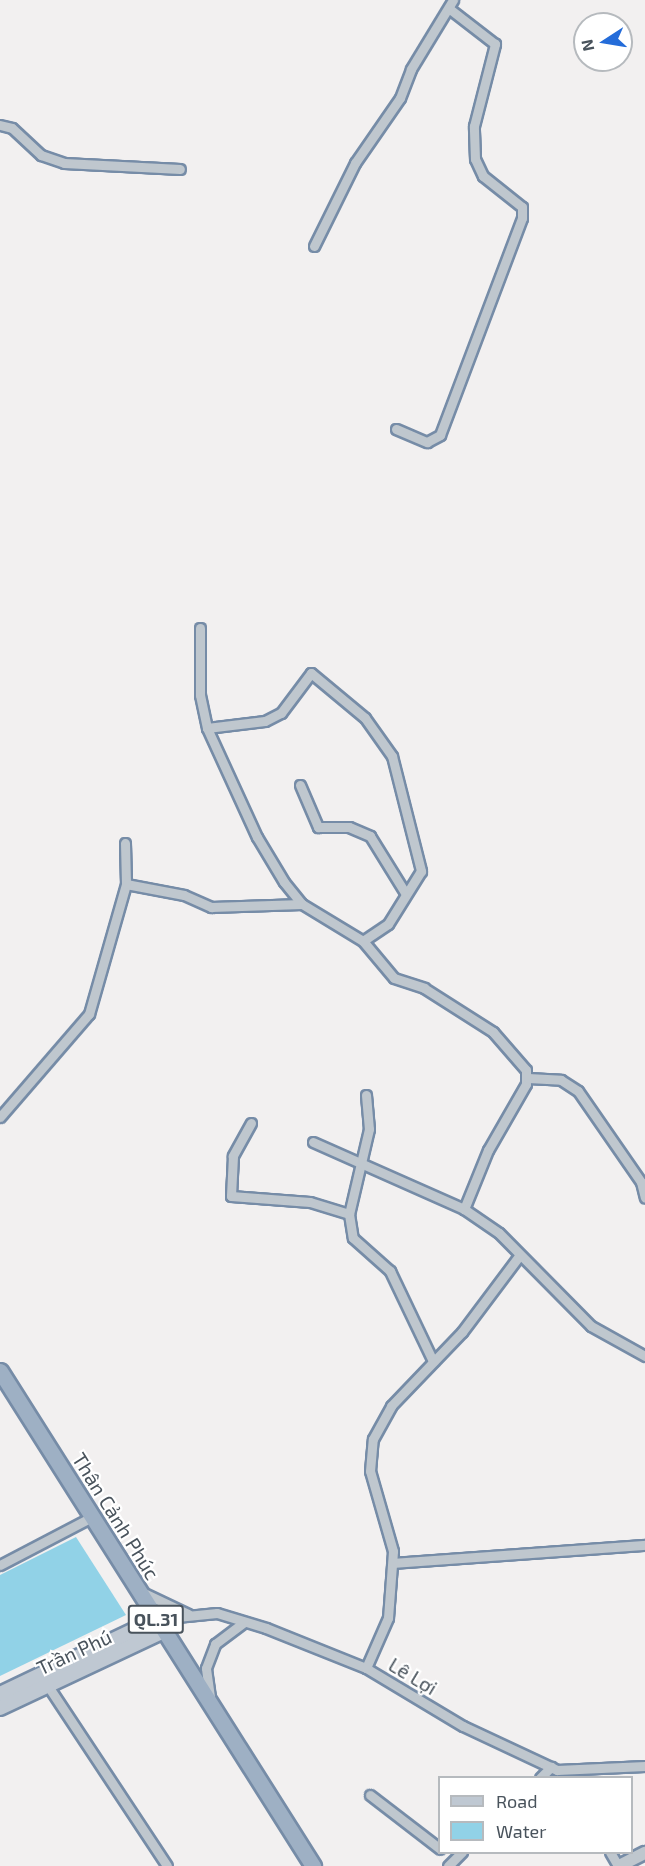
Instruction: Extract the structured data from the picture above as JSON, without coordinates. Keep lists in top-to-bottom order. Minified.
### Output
{"streets":{"highway":["Thân Cảnh Phúc","QL.31"],"main road":["Trần Phú"],"street":["Lê Lợi"]},"crossings":[["Thân Cảnh Phúc","Trần Phú"]],"legend":["Road","Water"],"north":"left"}
